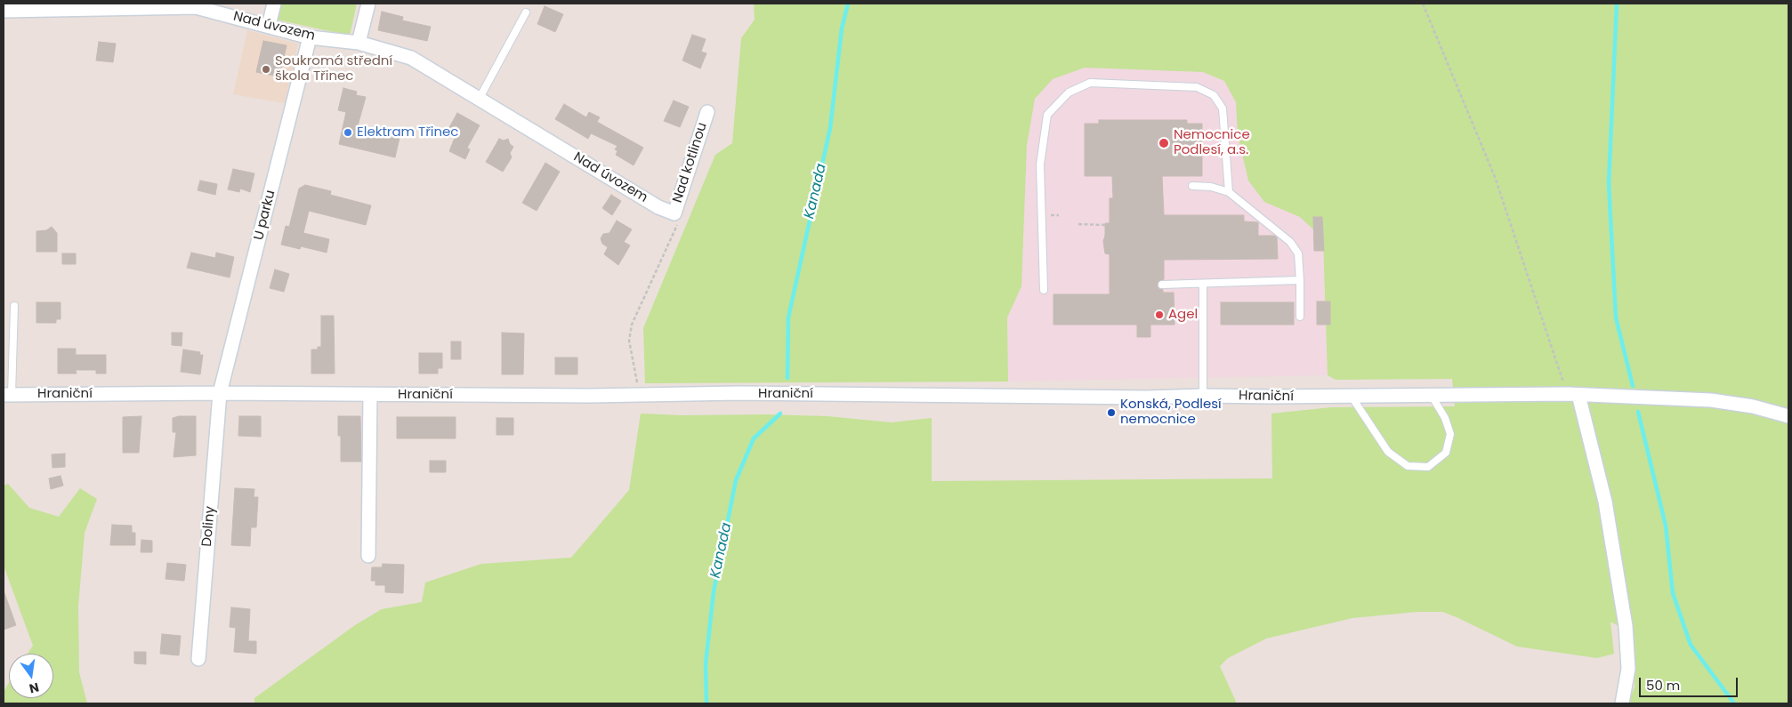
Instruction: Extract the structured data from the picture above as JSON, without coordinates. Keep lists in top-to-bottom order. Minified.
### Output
{"streets":{"street":["Nad úvozem","Nad kotlinou","U parku","Hraniční","Doliny"]},"crossings":[["Nad úvozem","Nad kotlinou"],["Nad úvozem","U parku"],["U parku","Hraniční"],["U parku","Doliny"],["Hraniční","Doliny"]],"water":["Kanada"],"places":["Soukromá střední škola Třinec","Elektram Třinec","Nemocnice Podlesí, a.s.","Agel","Konská, Podlesí nemocnice"],"scale_bar":"50 m","north":"bottom"}
